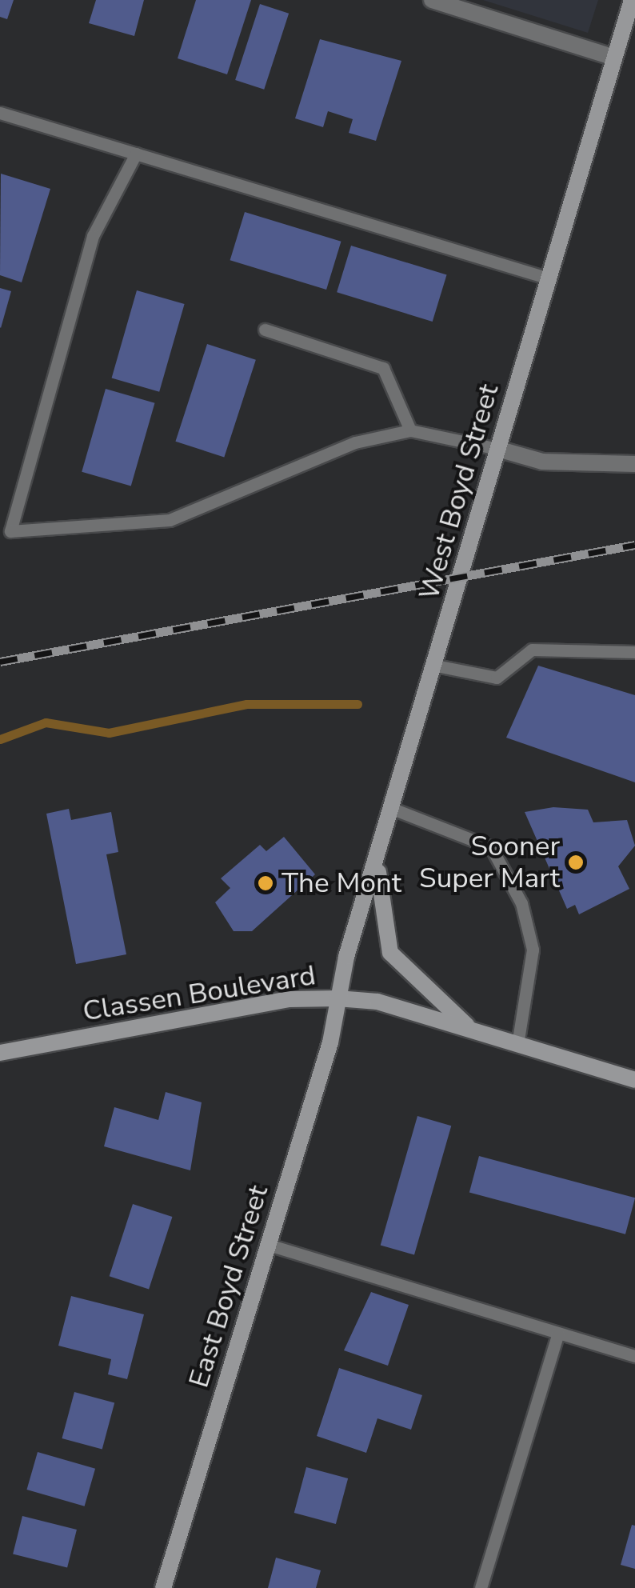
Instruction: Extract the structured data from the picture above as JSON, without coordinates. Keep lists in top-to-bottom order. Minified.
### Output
{"streets":{"street":["West Boyd Street","Classen Boulevard","East Boyd Street"]},"crossings":[["West Boyd Street","Classen Boulevard"],["West Boyd Street","East Boyd Street"],["Classen Boulevard","East Boyd Street"]],"places":["Sooner Super Mart","The Mont"]}
